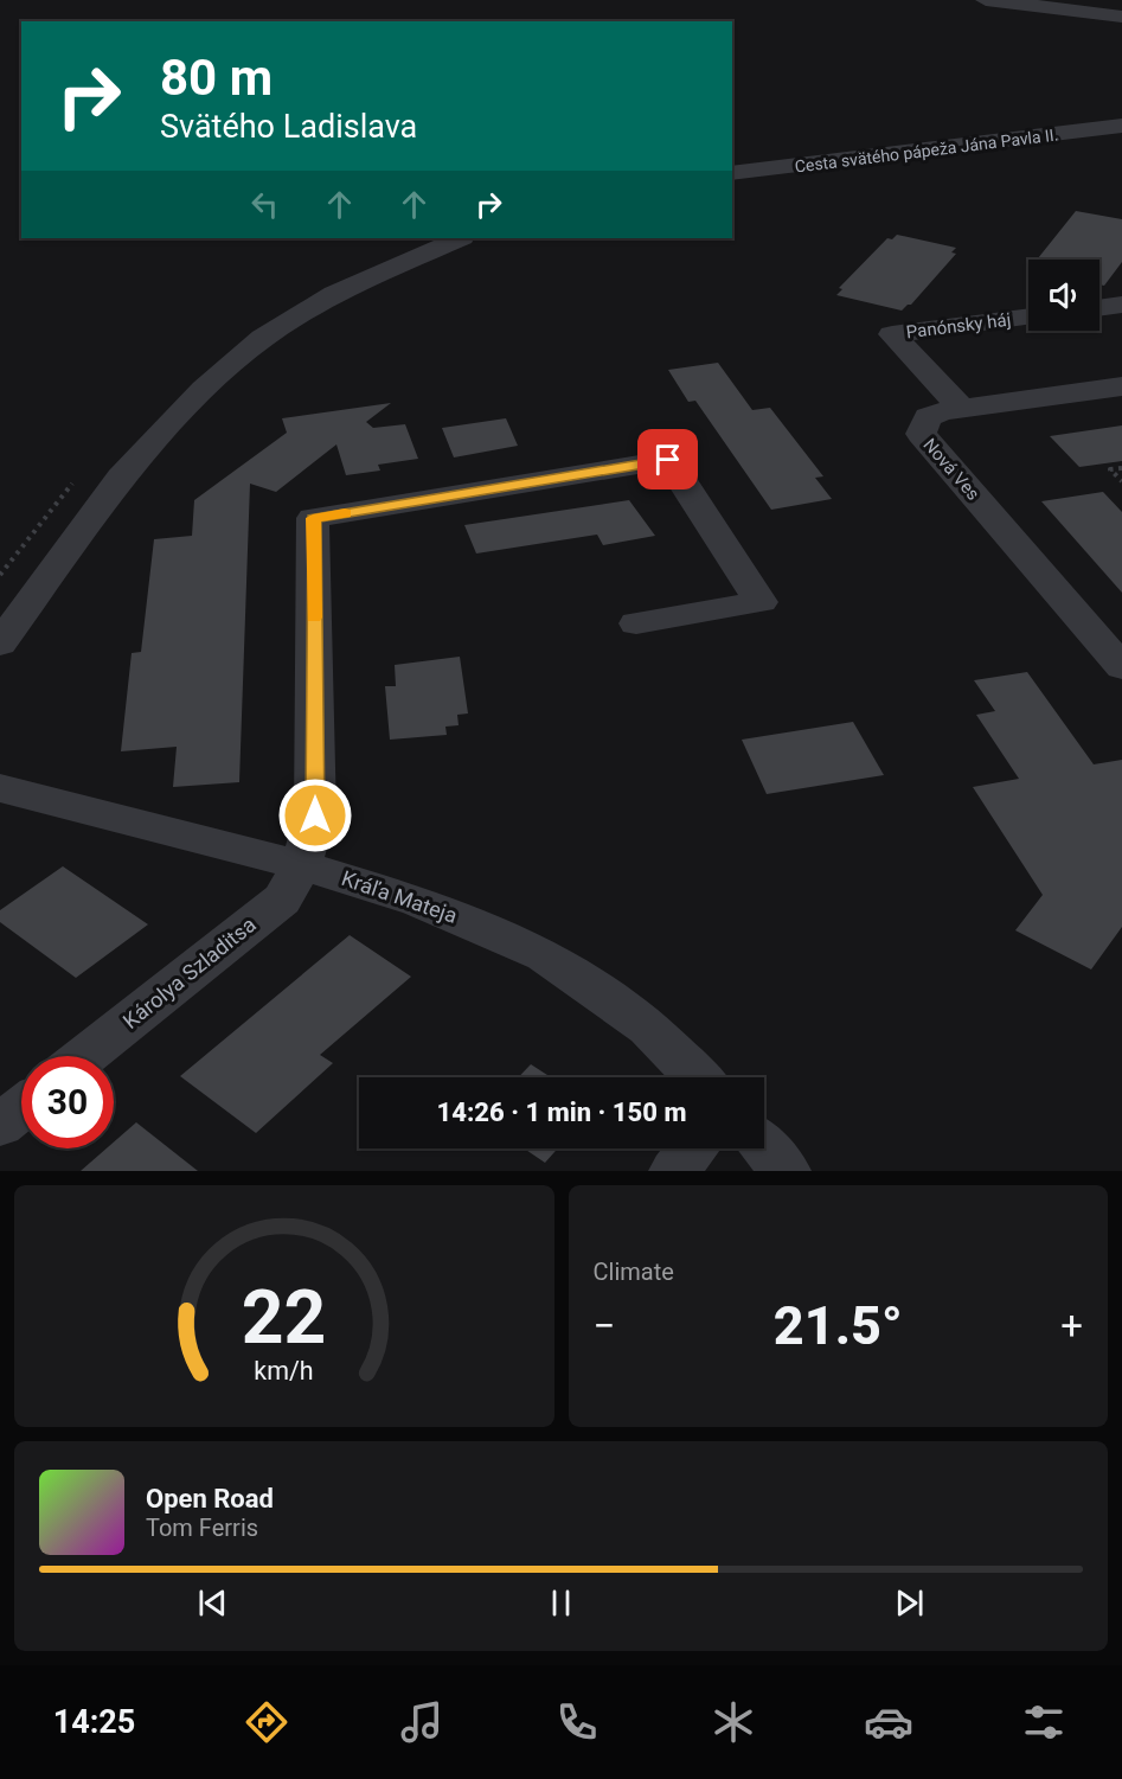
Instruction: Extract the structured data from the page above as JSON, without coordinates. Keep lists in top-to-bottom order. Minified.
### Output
{"streets":{"street":["Cesta svätého pápeža Jána Pavla II.","Panónsky háj","Nová Ves","Kráľa Mateja","Károlya Szladitsa"]},"crossings":[["Panónsky háj","Nová Ves"],["Kráľa Mateja","Károlya Szladitsa"]],"page":{"turn":["80 m","Svätého Ladislava"],"limit":"30","trip":"14:26 · 1 min · 150 m","tile":"Climate","heat":["−","21.5°","+"],"song":["Open Road","Tom Ferris"],"tabs":"14:25","gauge":["22","km/h"]}}
